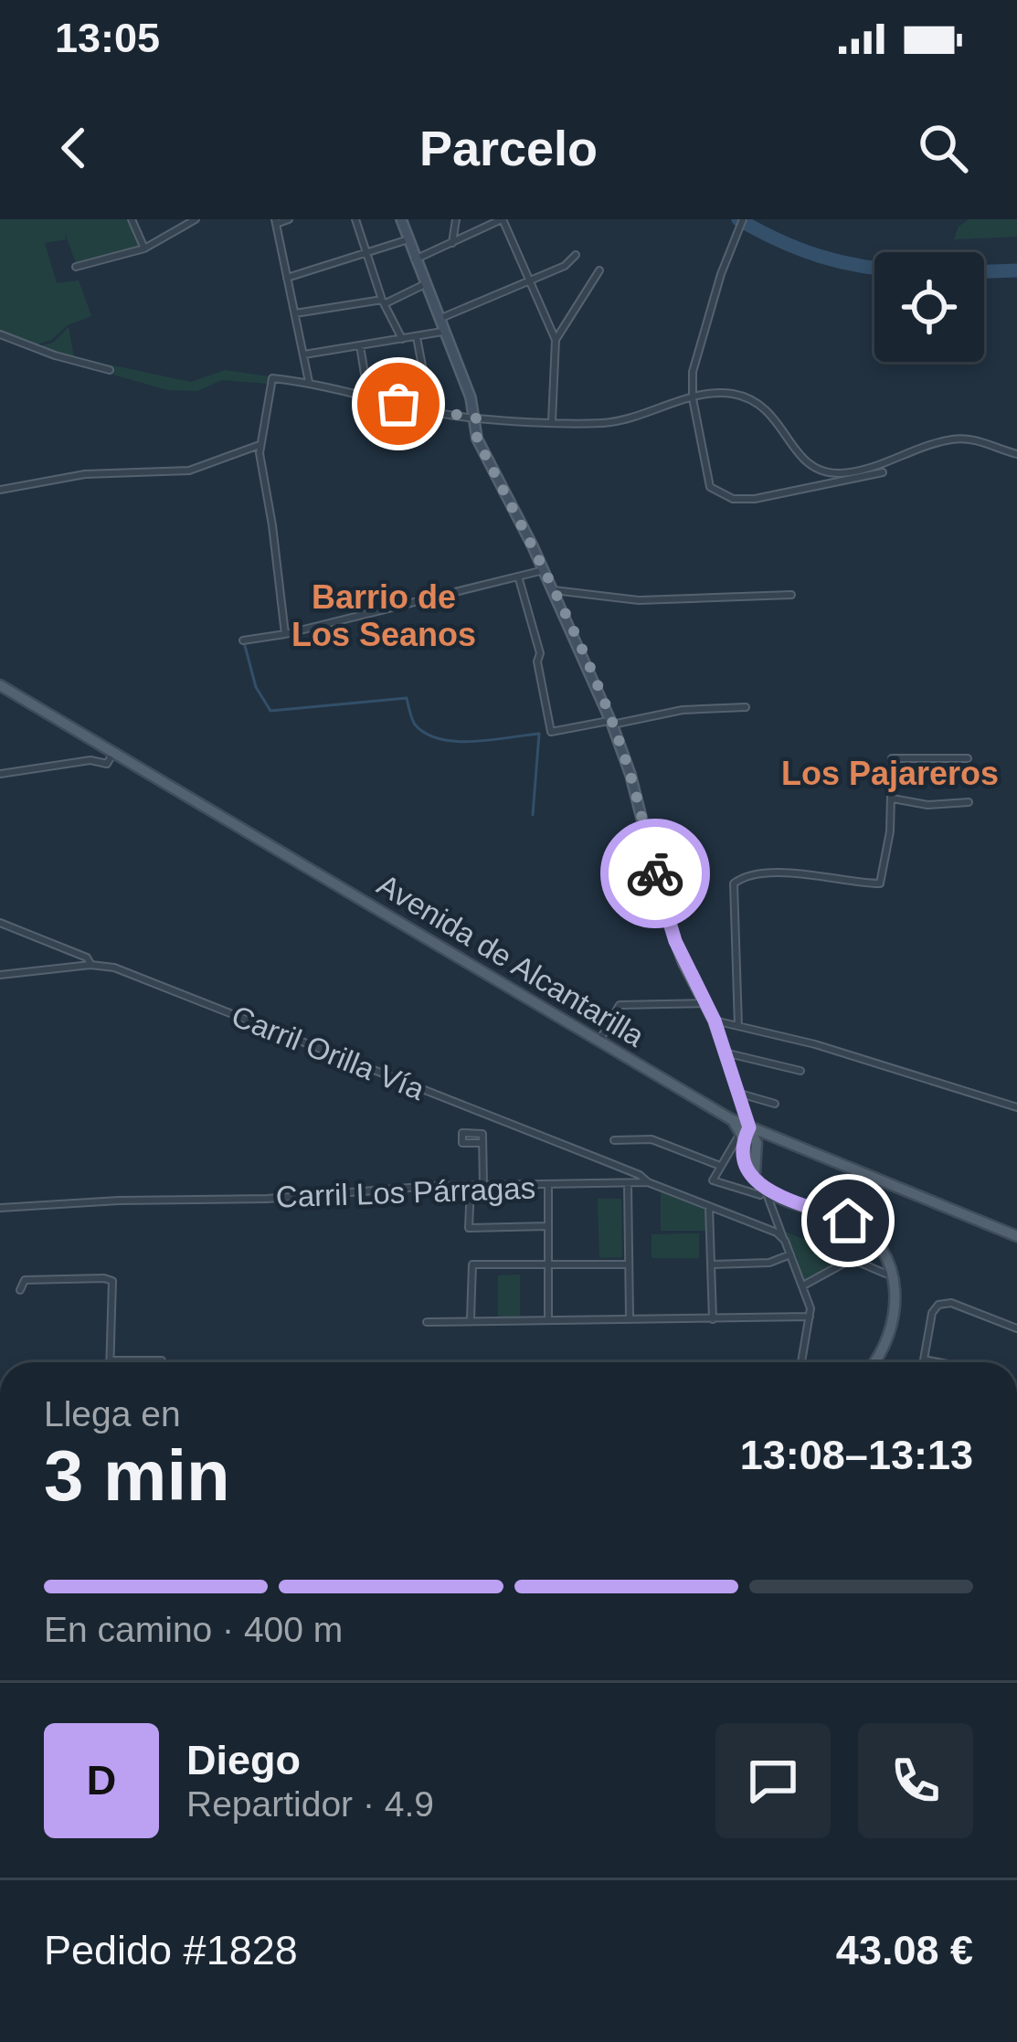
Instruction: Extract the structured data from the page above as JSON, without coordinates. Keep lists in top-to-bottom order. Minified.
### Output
{"streets":{"main road":["Avenida de Alcantarilla"],"street":["Carril Orilla Vía","Carril Los Párragas"]},"crossings":[["Carril Orilla Vía","Carril Los Párragas"]],"districts":["Barrio de Los Seanos","Los Pajareros"],"page":{"status":"13:05","header":"Parcelo","heading":["3 min","Llega en","13:08–13:13"],"panel":["Diego","Repartidor · 4.9","Pedido #1828","43.08 €"],"bar":"En camino · 400 m","round":"D"}}
